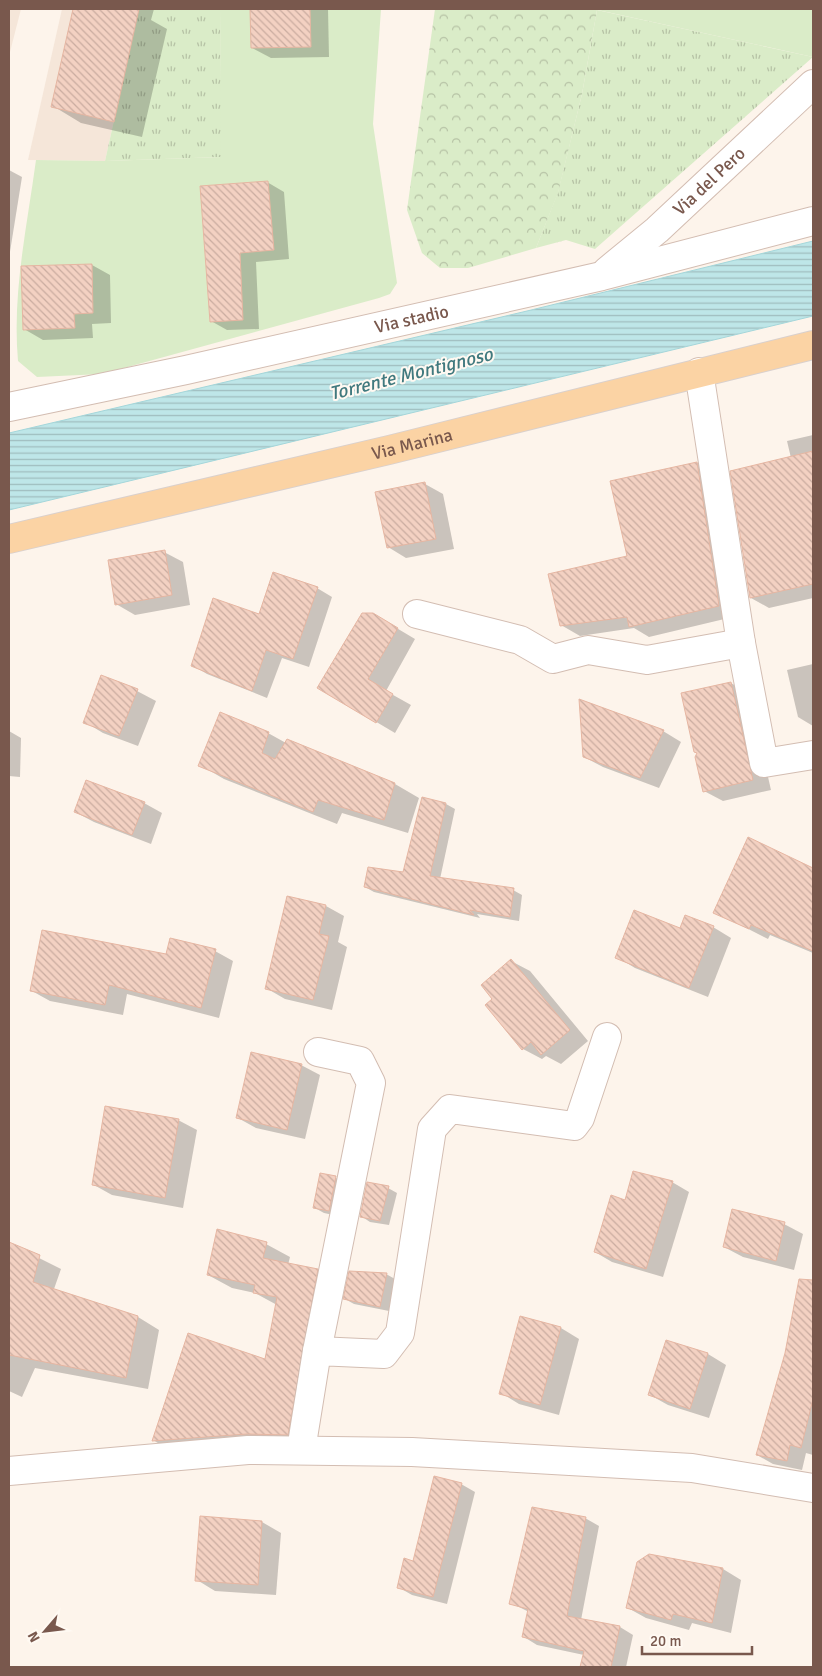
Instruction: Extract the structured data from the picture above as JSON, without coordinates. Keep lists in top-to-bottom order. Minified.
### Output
{"streets":{"main road":["Via Marina"],"street":["Via del Pero","Via stadio"]},"crossings":[["Via del Pero","Via stadio"]],"water":["Torrente Montignoso"],"scale_bar":"20 m","north":"bottom left"}
